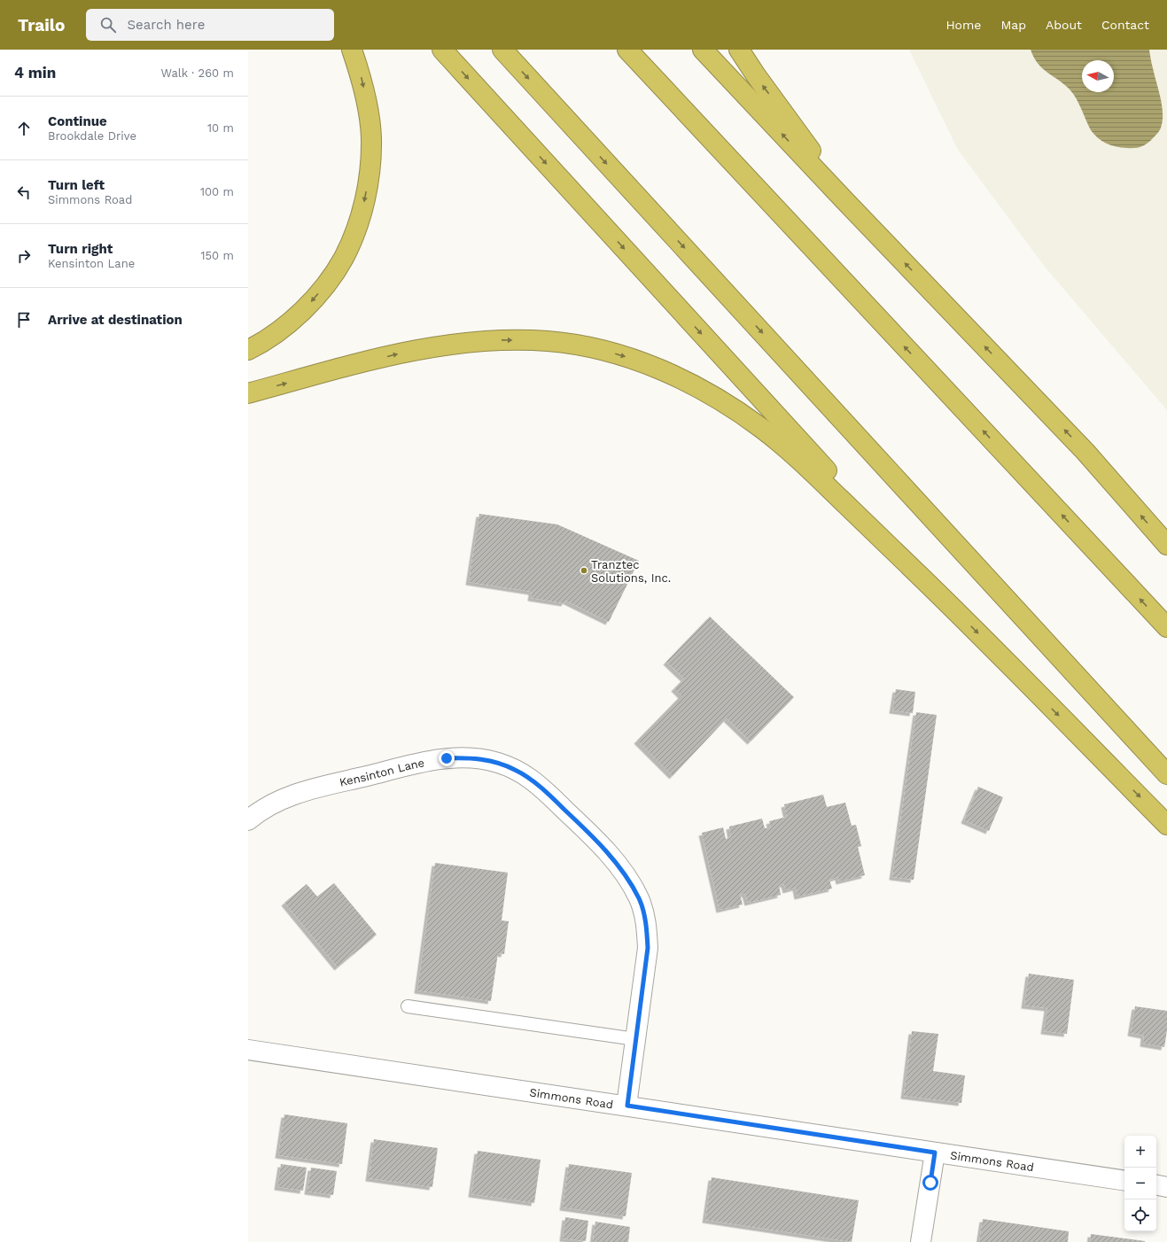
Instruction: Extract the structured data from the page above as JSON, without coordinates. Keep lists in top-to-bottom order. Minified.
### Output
{"streets":{"street":["Kensinton Lane","Simmons Road"]},"crossings":[["Kensinton Lane","Simmons Road"]],"places":["Tranztec Solutions, Inc."],"north":"left","page":{"header":"Trailo","search":"Search here","nav":["Home","Map","About","Contact"],"heading":["4 min","Walk · 260 m"],"list":[["Continue","Brookdale Drive","10 m"],["Turn left","Simmons Road","100 m"],["Turn right","Kensinton Lane","150 m"],"Arrive at destination"],"map_buttons":["+","−"]}}
